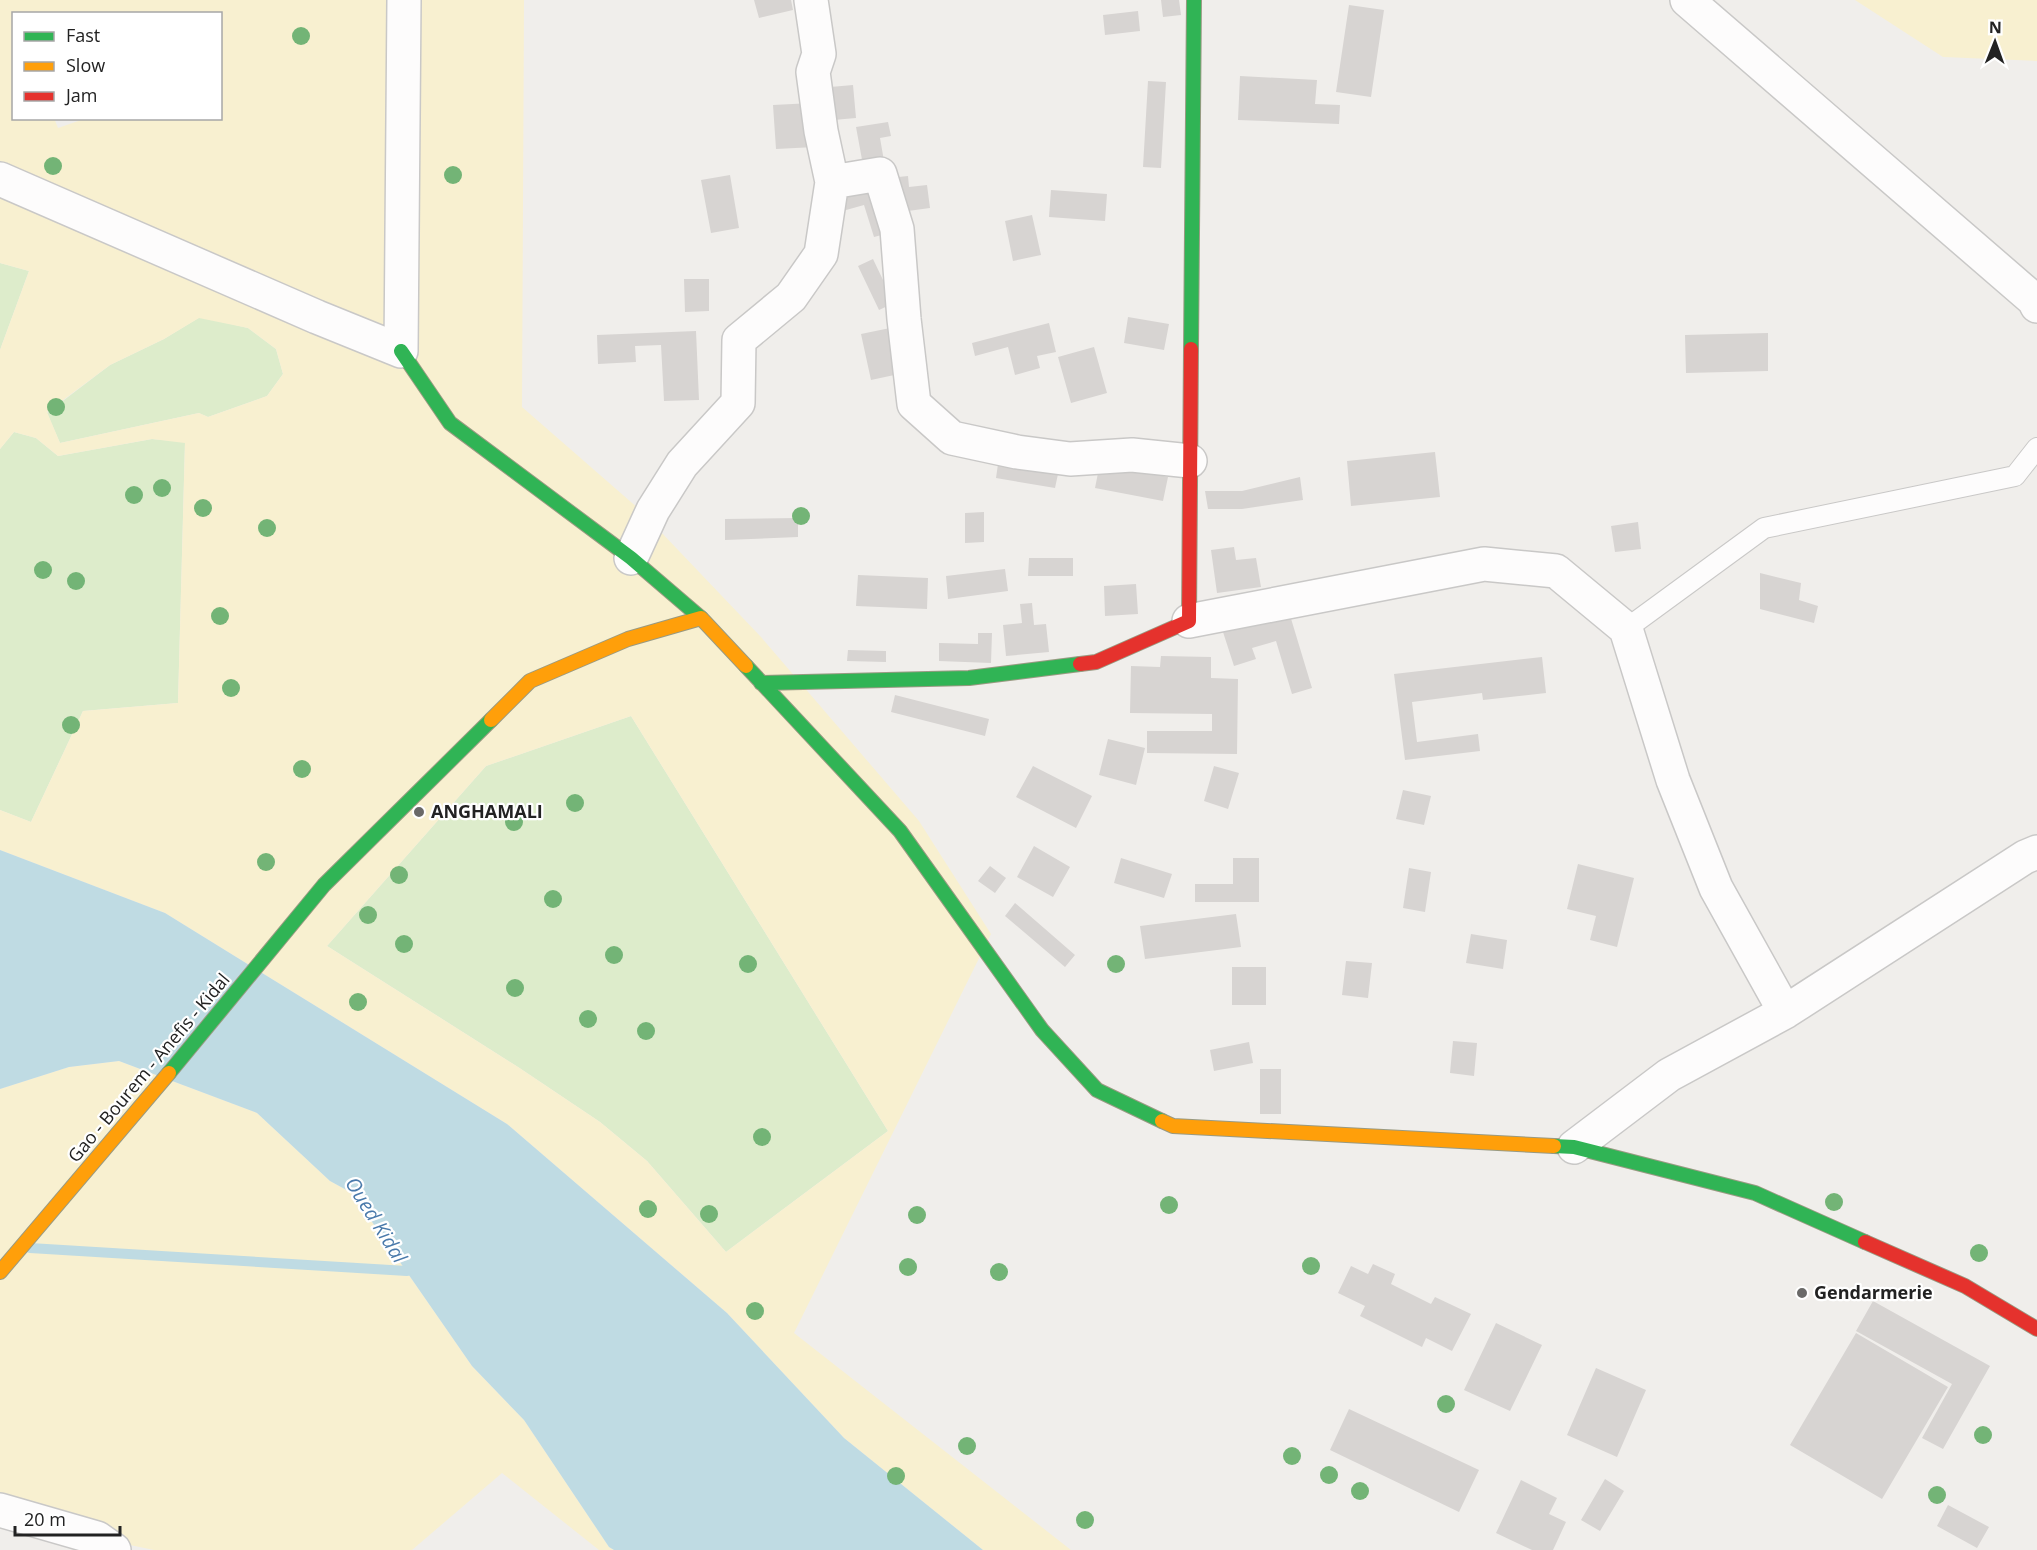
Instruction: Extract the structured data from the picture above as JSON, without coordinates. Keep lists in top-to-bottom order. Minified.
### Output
{"streets":{"main road":["Gao - Bourem - Anefis - Kidal"]},"water":["Oued Kidal"],"places":["ANGHAMALI","Gendarmerie"],"legend":["Fast","Slow","Jam"],"scale_bar":"20 m","north":"top"}
